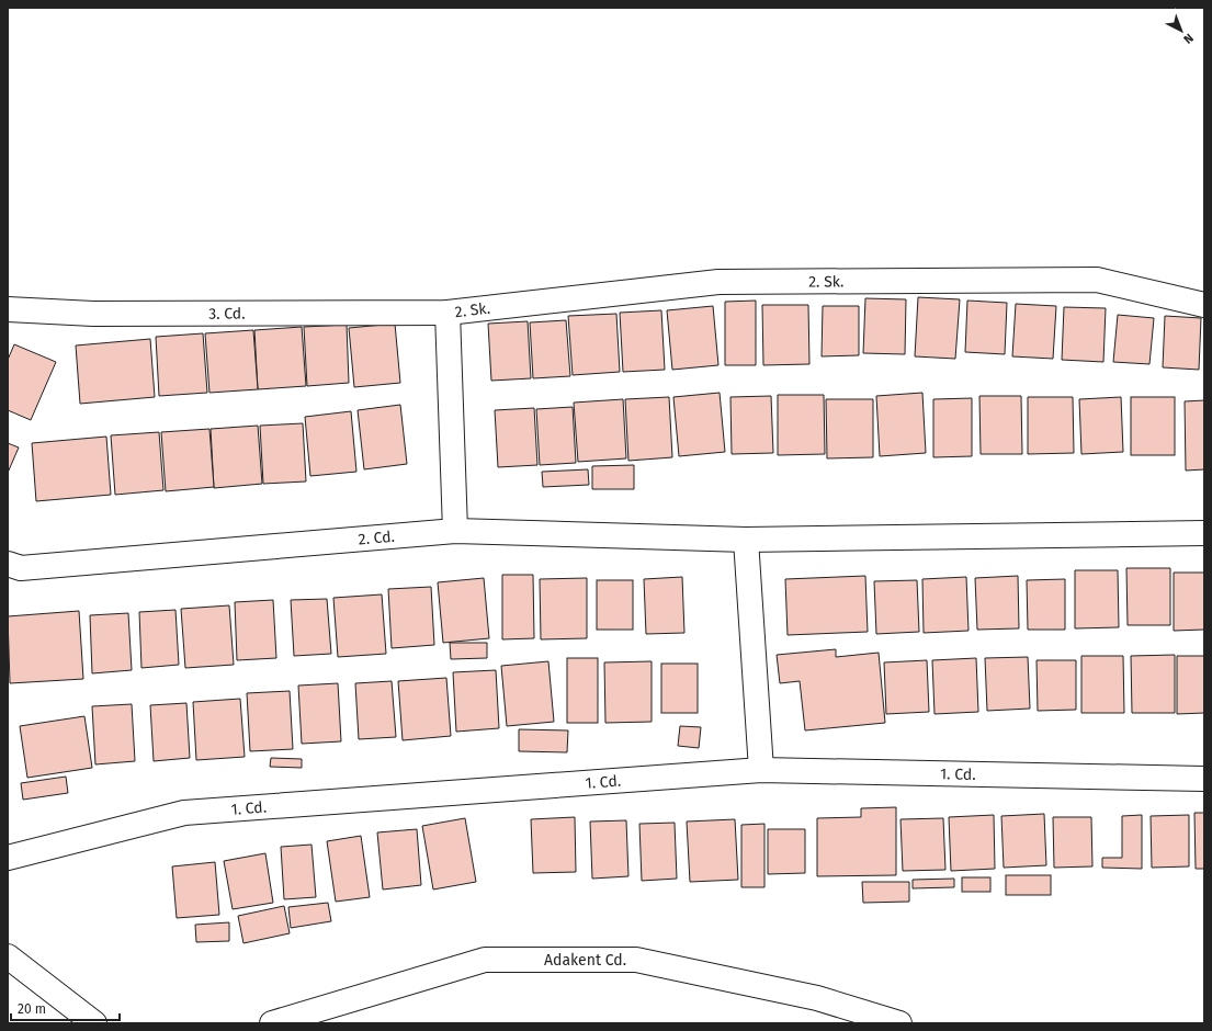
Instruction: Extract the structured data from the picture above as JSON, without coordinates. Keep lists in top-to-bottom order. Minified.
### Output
{"streets":{"street":["2. Sk.","3. Cd.","2. Cd.","1. Cd.","Adakent Cd."]},"crossings":[["2. Sk.","3. Cd."]],"scale_bar":"20 m","north":"bottom right"}
